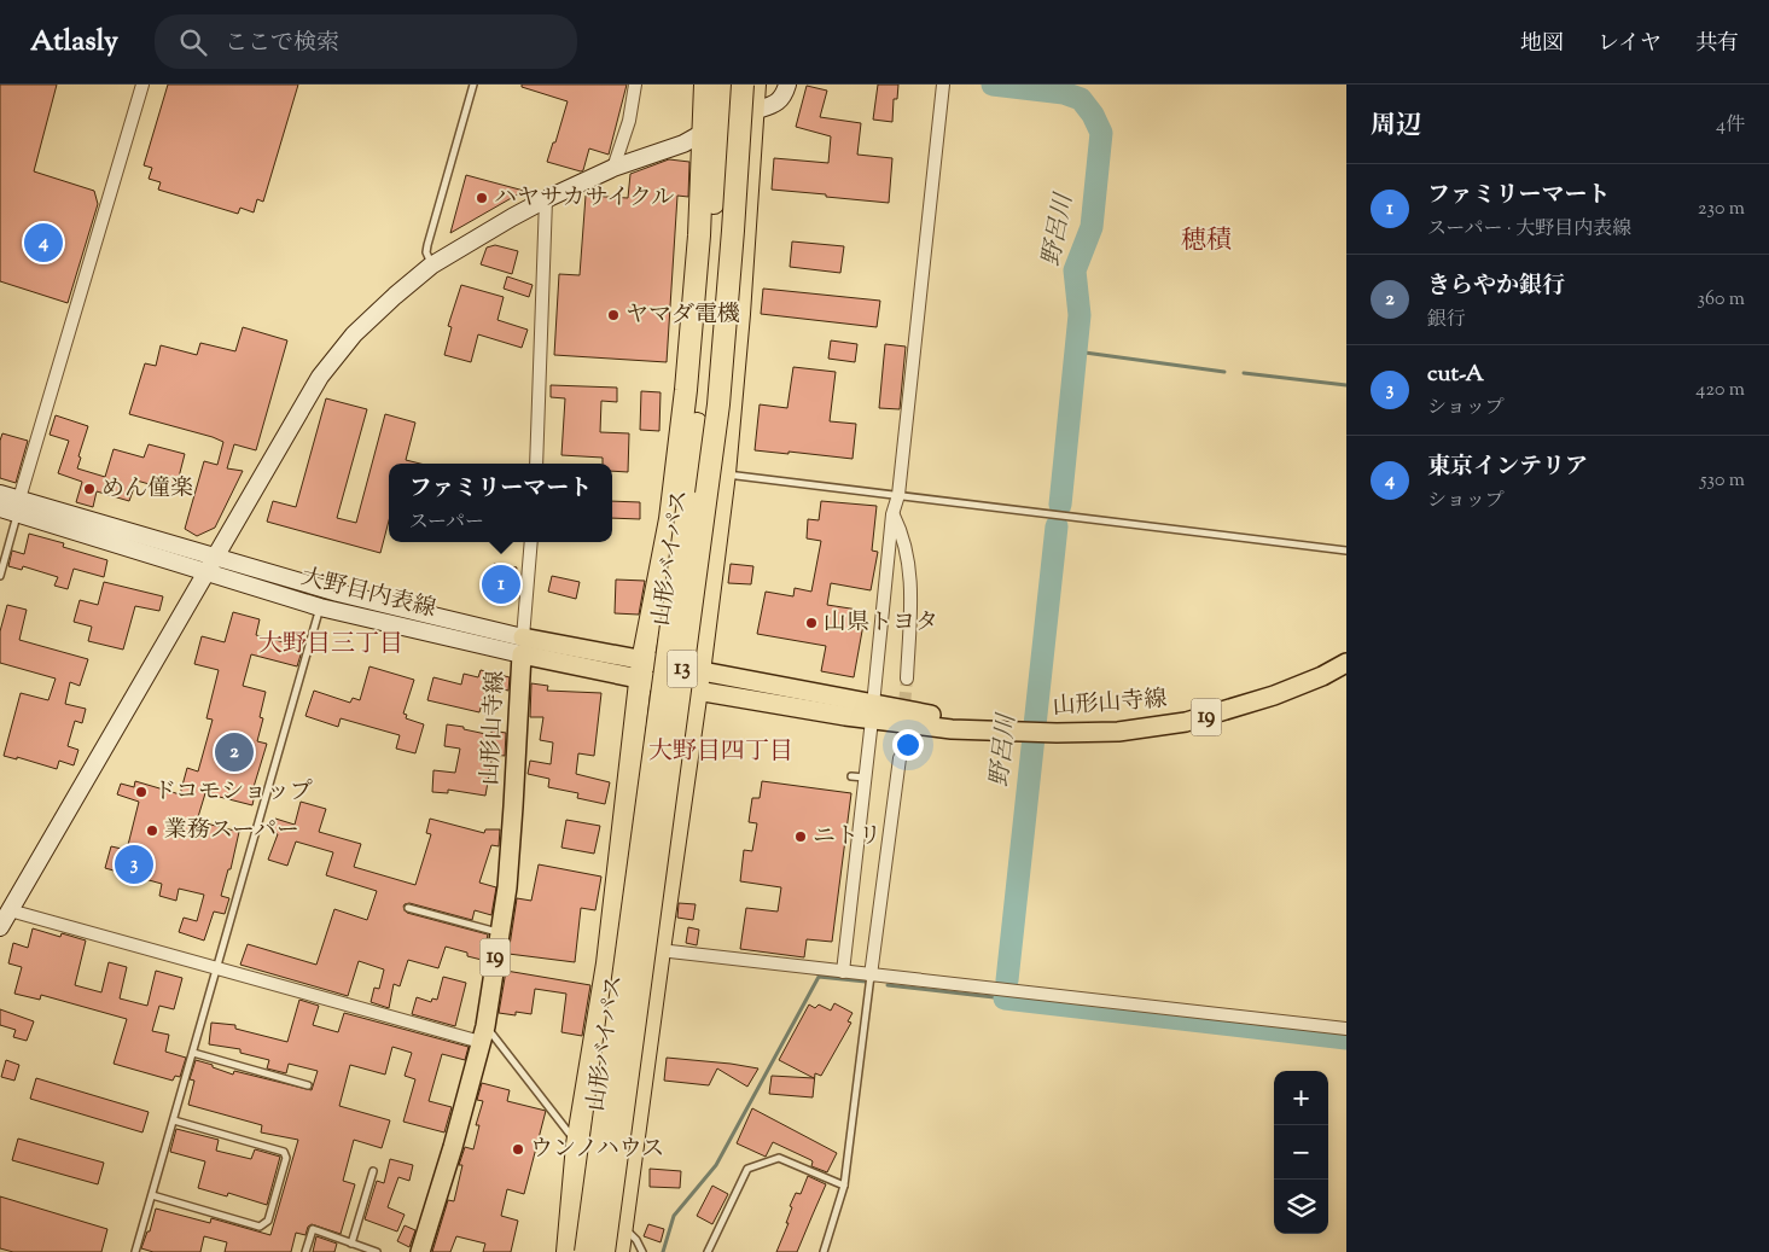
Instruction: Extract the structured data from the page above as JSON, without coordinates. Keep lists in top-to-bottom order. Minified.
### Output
{"streets":{"highway":["山形バイパス","13"],"main road":["大野目内表線","山形山寺線","19"]},"crossings":[["大野目内表線","山形山寺線"]],"districts":["穂積","大野目三丁目","大野目四丁目"],"water":["野呂川"],"places":["ハヤサカサイクル","ヤマダ電機","めん僮楽","山県トヨタ","ドコモショップ","業務スーパー","ニトリ","ウンノハウス"],"page":{"header":"Atlasly","search":"ここで検索","nav":["地図","レイヤ","共有"],"heading":["周辺","4件"],"list":[{"mark":"1","name":"ファミリーマート","note":"スーパー · 大野目内表線","value":"230 m"},{"mark":"2","name":"きらやか銀行","note":"銀行","value":"360 m"},{"mark":"3","name":"cut-A","note":"ショップ","value":"420 m"},{"mark":"4","name":"東京インテリア","note":"ショップ","value":"530 m"}],"pins":["4","1","2","3"],"popup":["ファミリーマート","スーパー"],"map_buttons":["+","−"]}}
